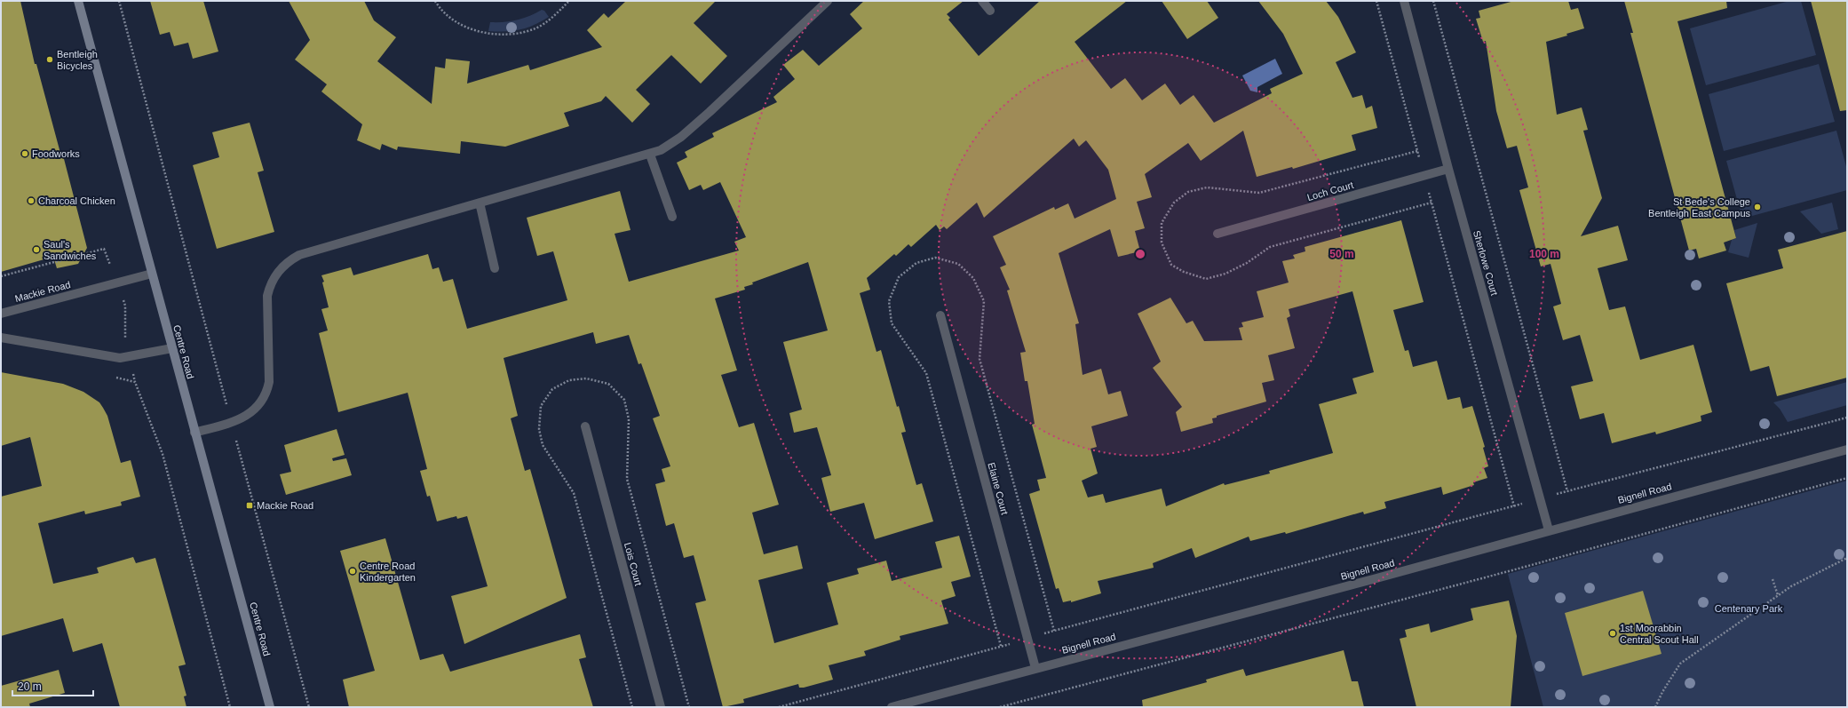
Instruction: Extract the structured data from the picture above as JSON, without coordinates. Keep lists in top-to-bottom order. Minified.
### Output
{"streets":{"main road":["Centre Road"],"street":["Loch Court","Sherlowe Court","Mackie Road","Elaine Court","Bignell Road","Lois Court"]},"crossings":[["Loch Court","Sherlowe Court"],["Sherlowe Court","Bignell Road"],["Mackie Road","Centre Road"],["Elaine Court","Bignell Road"]],"parks":["Centenary Park"],"places":{"other":["Bentleigh Bicycles","Foodworks","Charcoal Chicken","St Bede's College Bentleigh East Campus","Saul's Sandwiches","Centre Road Kindergarten","1st Moorabbin Central Scout Hall"],"transit":["Mackie Road"]},"scale_bar":"20 m","rings":["50 m","100 m"]}
